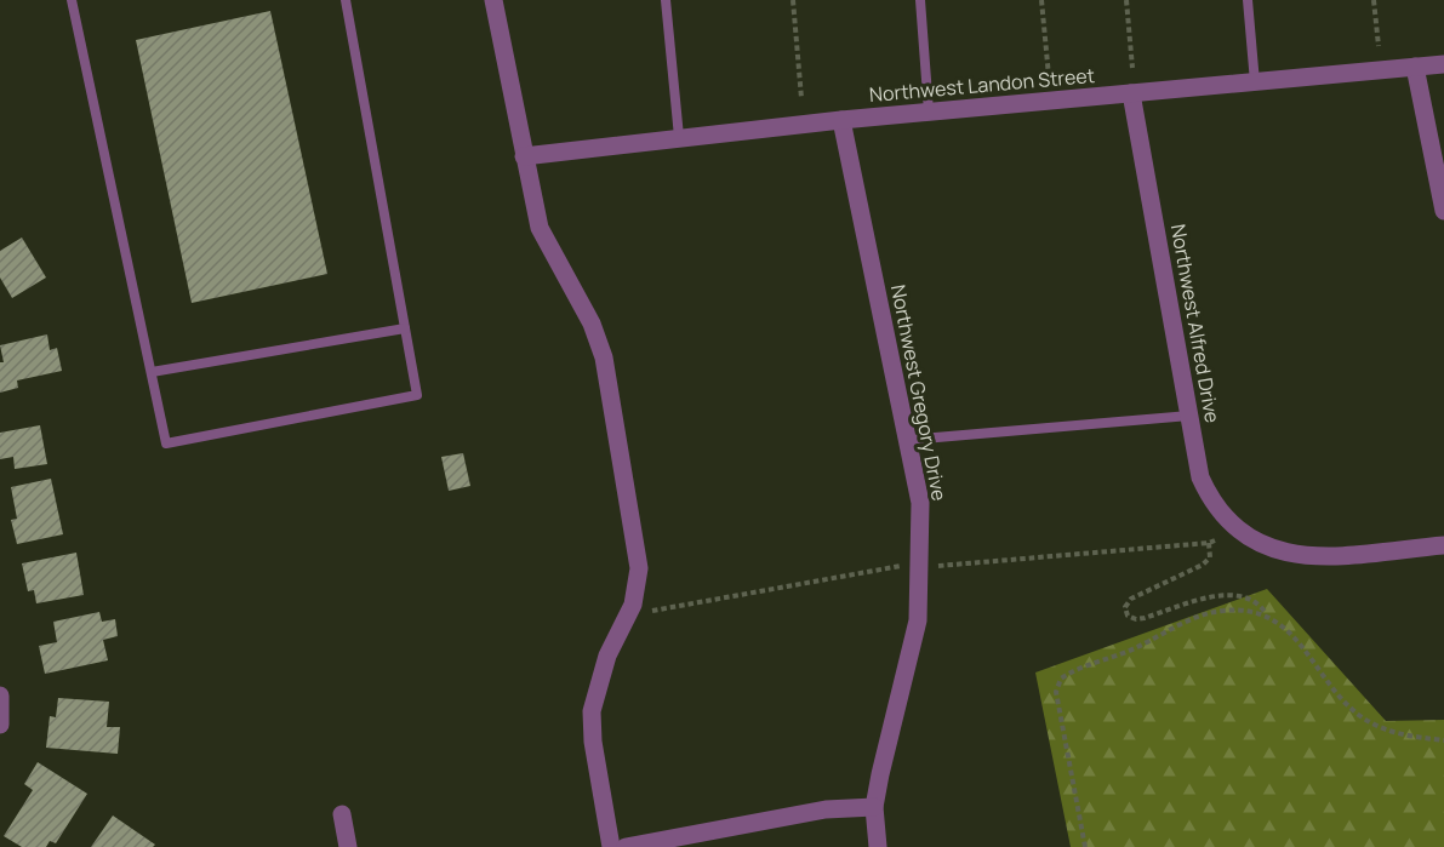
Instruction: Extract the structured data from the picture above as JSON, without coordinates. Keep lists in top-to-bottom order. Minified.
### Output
{"streets":{"street":["Northwest Landon Street","Northwest Alfred Drive","Northwest Gregory Drive"]},"crossings":[["Northwest Landon Street","Northwest Alfred Drive"],["Northwest Landon Street","Northwest Gregory Drive"]]}
